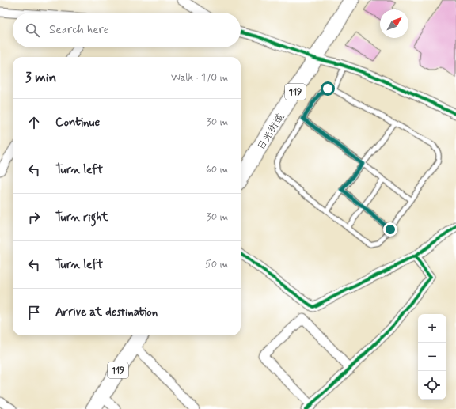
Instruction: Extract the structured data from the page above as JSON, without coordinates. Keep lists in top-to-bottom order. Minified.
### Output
{"streets":{"highway":["119","日光街道"]},"north":"top right","page":{"search":"Search here","heading":["3 min","Walk · 170 m"],"list":[["Continue","30 m"],["Turn left","60 m"],["Turn right","30 m"],["Turn left","50 m"],"Arrive at destination"],"map_buttons":["+","−"]}}
